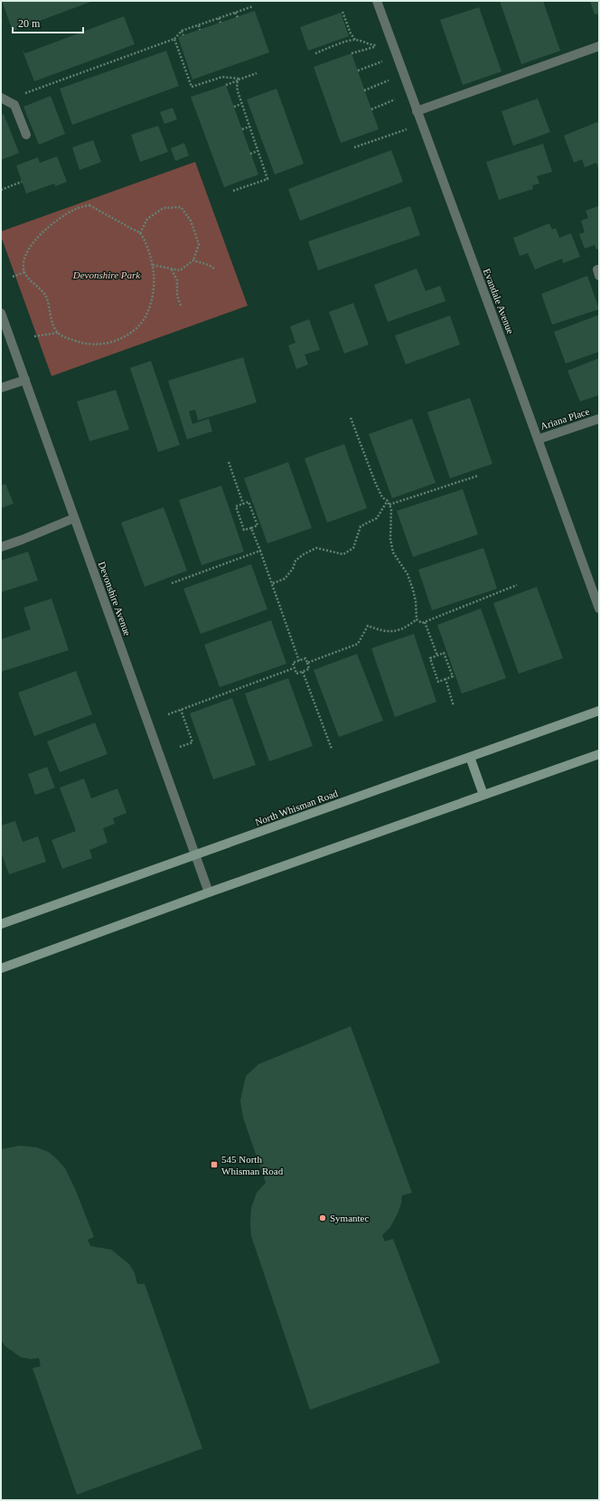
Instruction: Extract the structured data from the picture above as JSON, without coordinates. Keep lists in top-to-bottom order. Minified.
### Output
{"streets":{"main road":["North Whisman Road"],"street":["Evandale Avenue","Ariana Place","Devonshire Avenue"]},"crossings":[["Evandale Avenue","Ariana Place"],["Devonshire Avenue","North Whisman Road"]],"parks":["Devonshire Park"],"places":{"transit":["545 North Whisman Road"],"other":["Symantec"]},"scale_bar":"20 m"}
